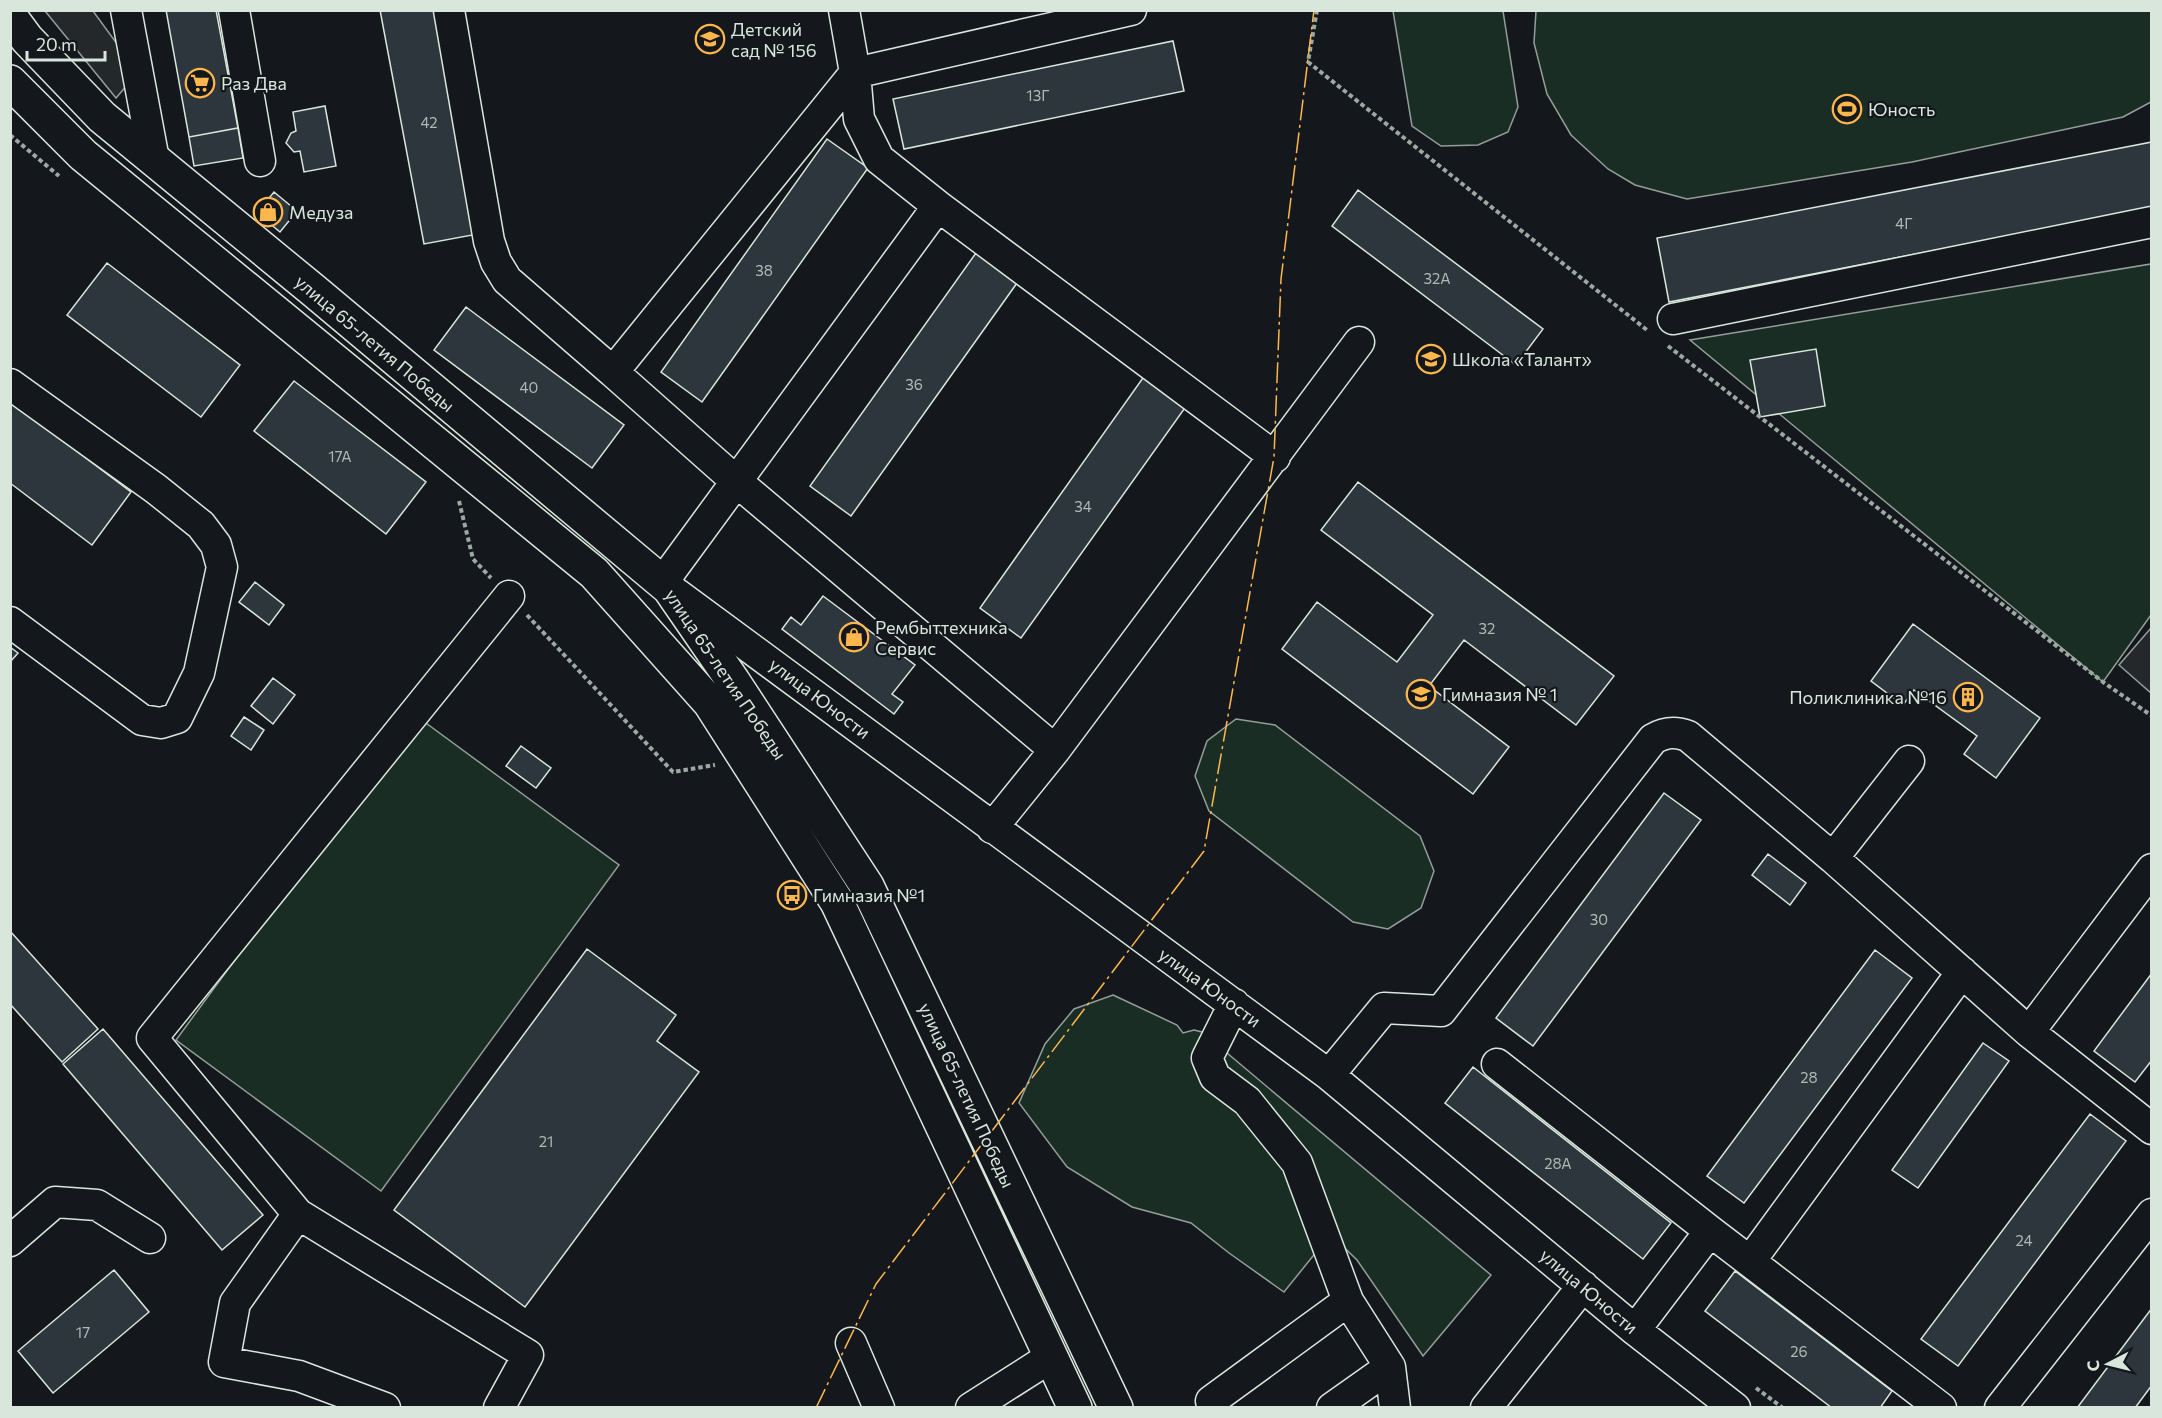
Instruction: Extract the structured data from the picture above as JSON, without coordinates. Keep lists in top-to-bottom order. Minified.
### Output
{"streets":{"main road":["улица 65-летия Победы"],"street":["улица Юности"]},"crossings":[["улица 65-летия Победы","улица Юности"]],"places":{"school or university":["Детский сад № 156","Школа «Талант»","Гимназия № 1"],"supermarket":["Раз Два"],"sports":["Юность"],"shop":["Медуза","Рембыттехника Сервис"],"building":["Поликлиника №16"],"bus stop":["Гимназия №1"]},"house_numbers":["13Г","42","4Г","38","32А","36","40","17А","34","32","30","28","21","28А","24","17","26"],"scale_bar":"20 m","north":"left"}
